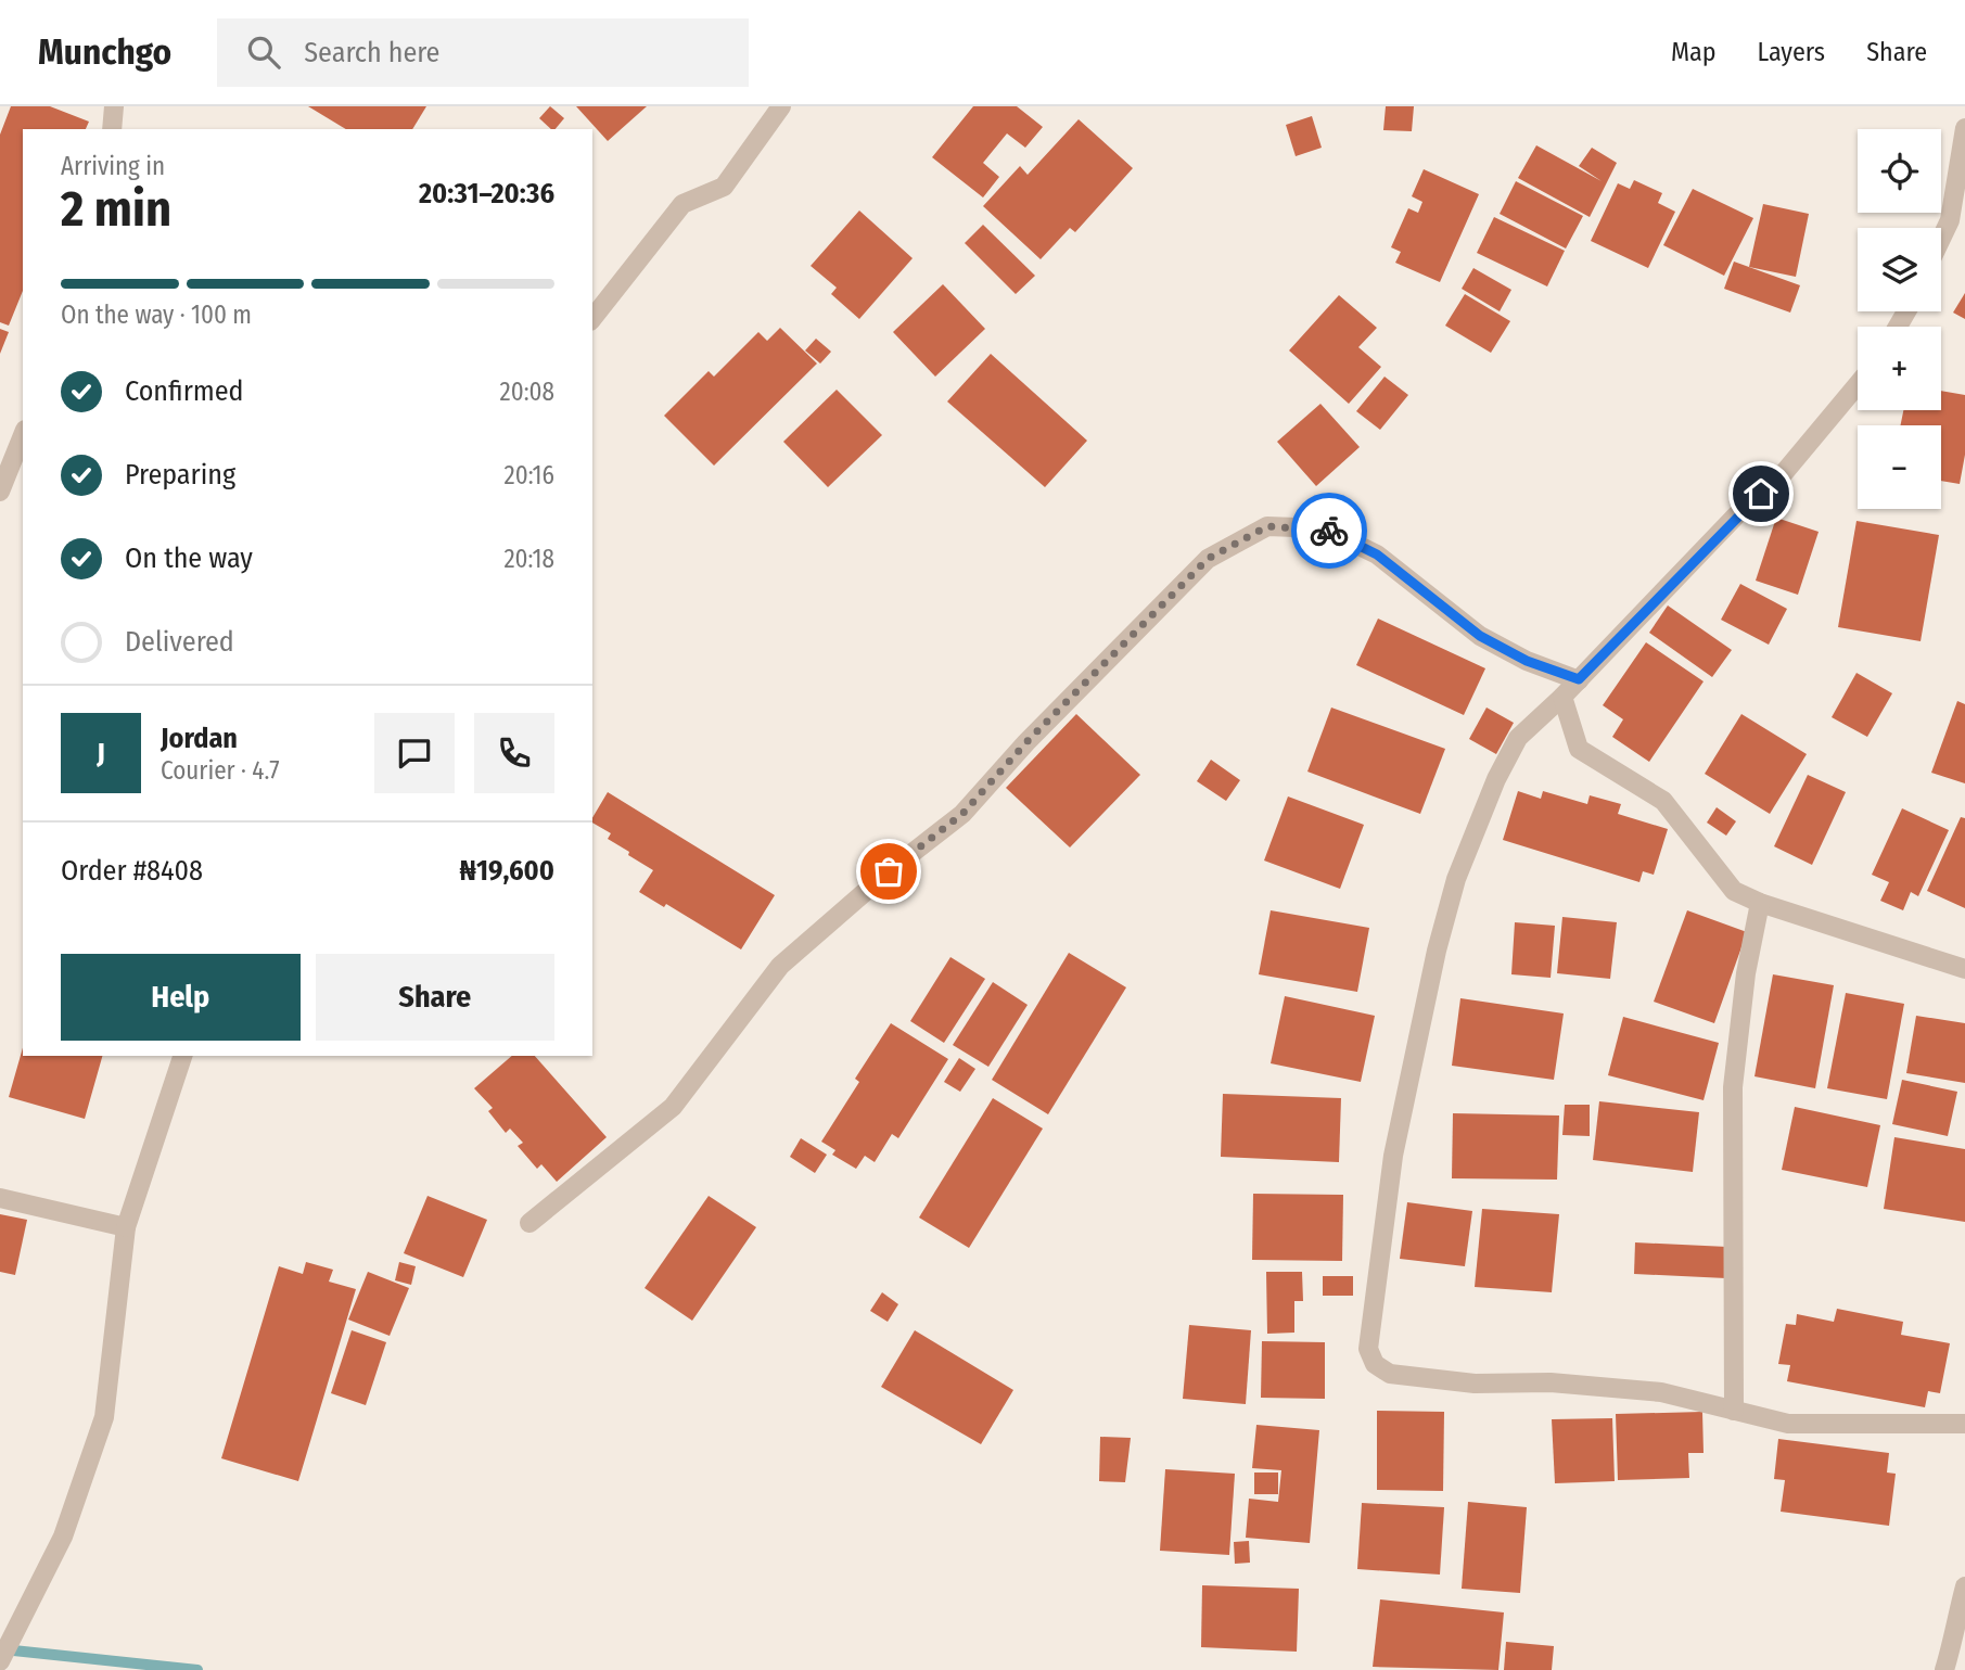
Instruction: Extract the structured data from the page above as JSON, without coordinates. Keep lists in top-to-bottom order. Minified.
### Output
{"page":{"header":"Munchgo","search":"Search here","nav":["Map","Layers","Share"],"map_buttons":["+","−"],"heading":["2 min","Arriving in","20:31–20:36"],"panel":["Jordan","Courier · 4.7","Order #8408","₦19,600"],"bar":"On the way · 100 m","list":[["Confirmed","20:08"],["Preparing","20:16"],["On the way","20:18"],"Delivered"],"round":"J","buttons":["Help","Share"]}}
